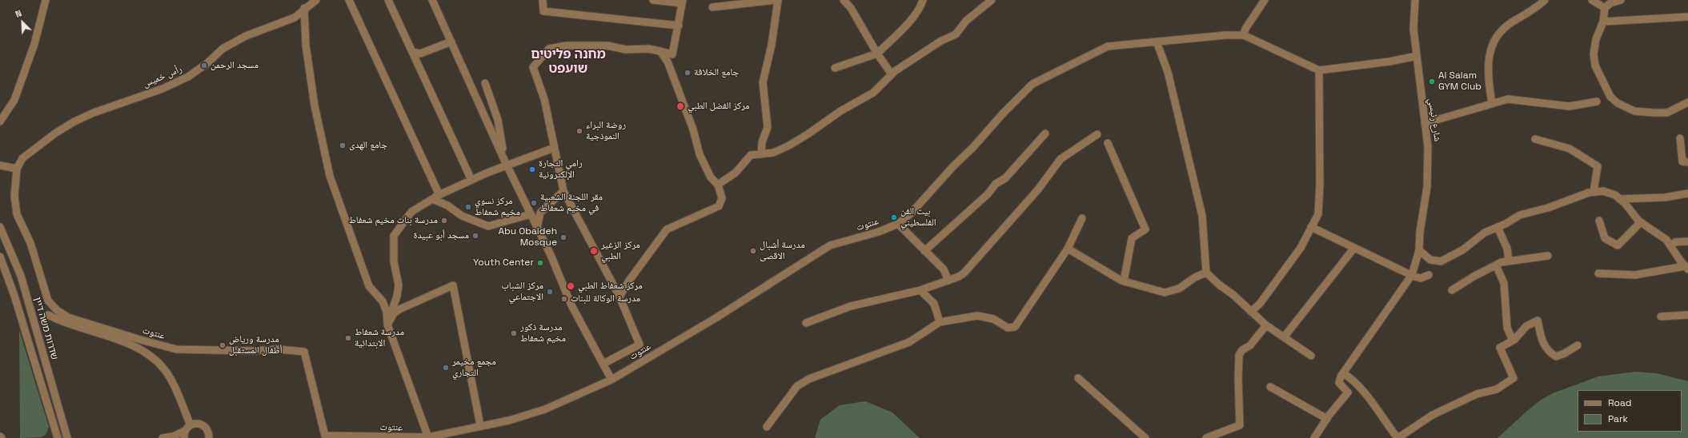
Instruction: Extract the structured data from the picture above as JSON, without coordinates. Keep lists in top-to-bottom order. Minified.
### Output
{"streets":{"street":["رأس خميس","شارع رئيسي","عنتوت","שדרות משה דיין"]},"crossings":[["رأس خميس","عنتوت"]],"districts":["מחנה פליטים שועפט"],"places":["مسجد الرحمن","جامع الخلافة","Al Salam GYM Club","مركز الفضل الطبي","روضة البراء النموذجية","جامع الهدى","رامي التجارة الإلكترونية","مقر اللجنة الشعبية في مخيم شعفاط","مركز نسوي مخيم شعفاط","بيت الفن الفلسطيني","مدرسة بنات مخيم شعفاط","مسجد أبو عبيدة","Abu Obaideh Mosque","مركز الزغير الطبي","مدرسة أشبال الاقصى","Youth Center","مركز شعفاط الطبي","مركز الشباب الاجتماعي","مدرسة الوكالة للبنات","مدرسة ذكور مخيم شعفاط","مدرسة شعفاط الابتدائية","مدرسة ورياض أطفال المستقبل","مجمع مخيمر التجاري"],"legend":["Road","Park"],"north":"top left"}
